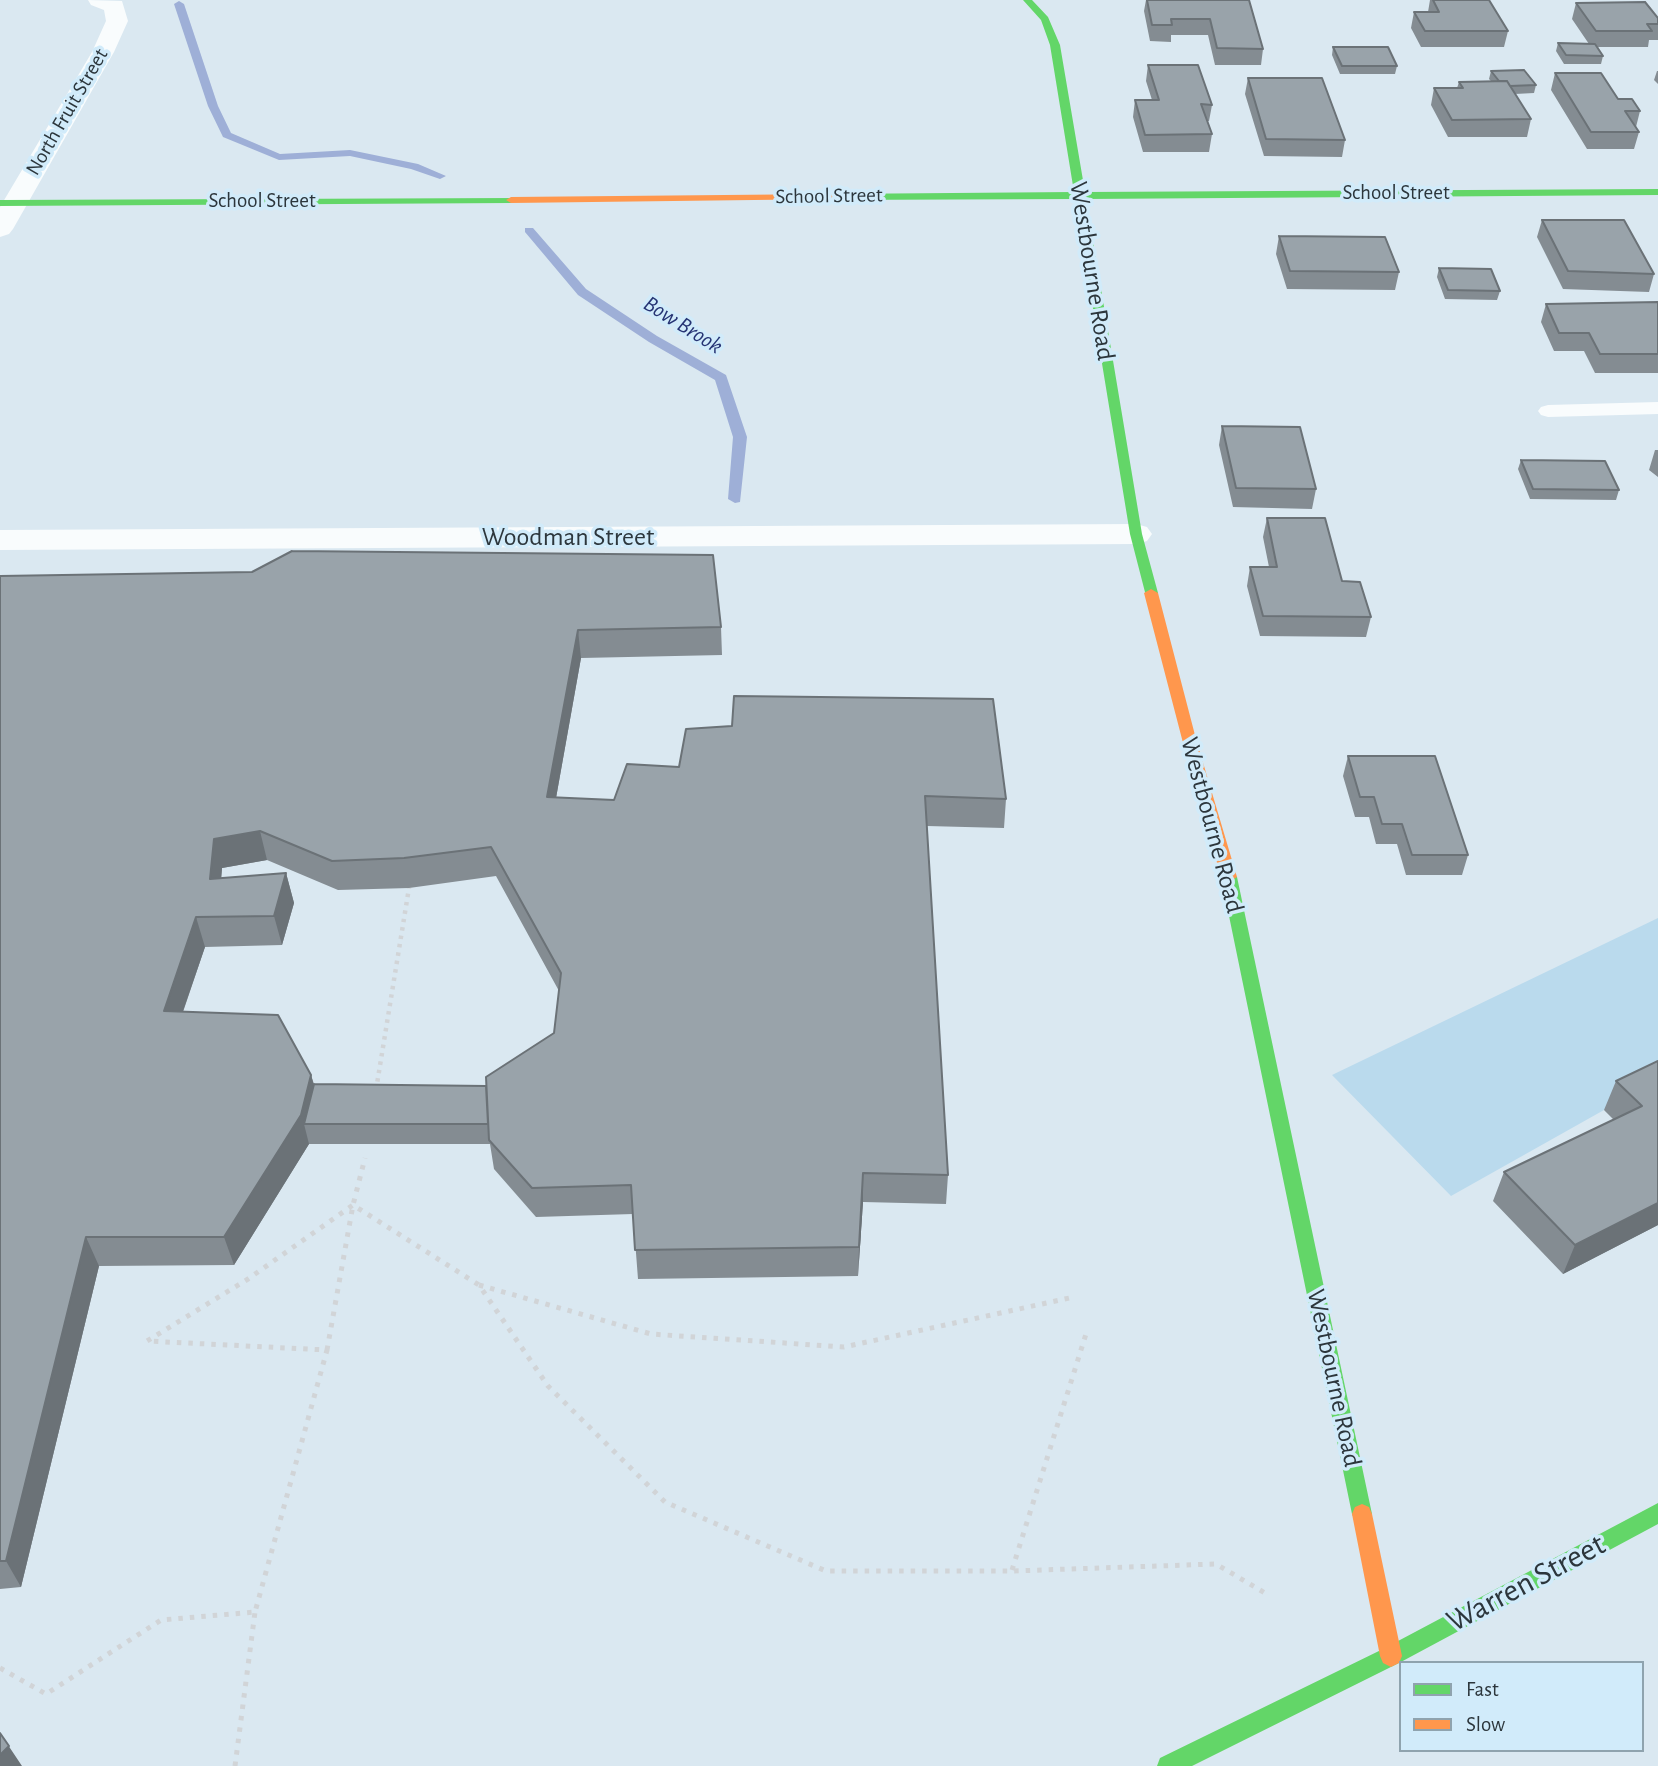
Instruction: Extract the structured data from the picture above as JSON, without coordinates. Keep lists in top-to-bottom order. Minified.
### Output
{"streets":{"street":["North Fruit Street","School Street","Westbourne Road","Woodman Street","Warren Street"]},"crossings":[["North Fruit Street","School Street"],["School Street","Westbourne Road"],["Westbourne Road","Woodman Street"],["Westbourne Road","Warren Street"]],"water":["Bow Brook"],"legend":["Fast","Slow"]}
